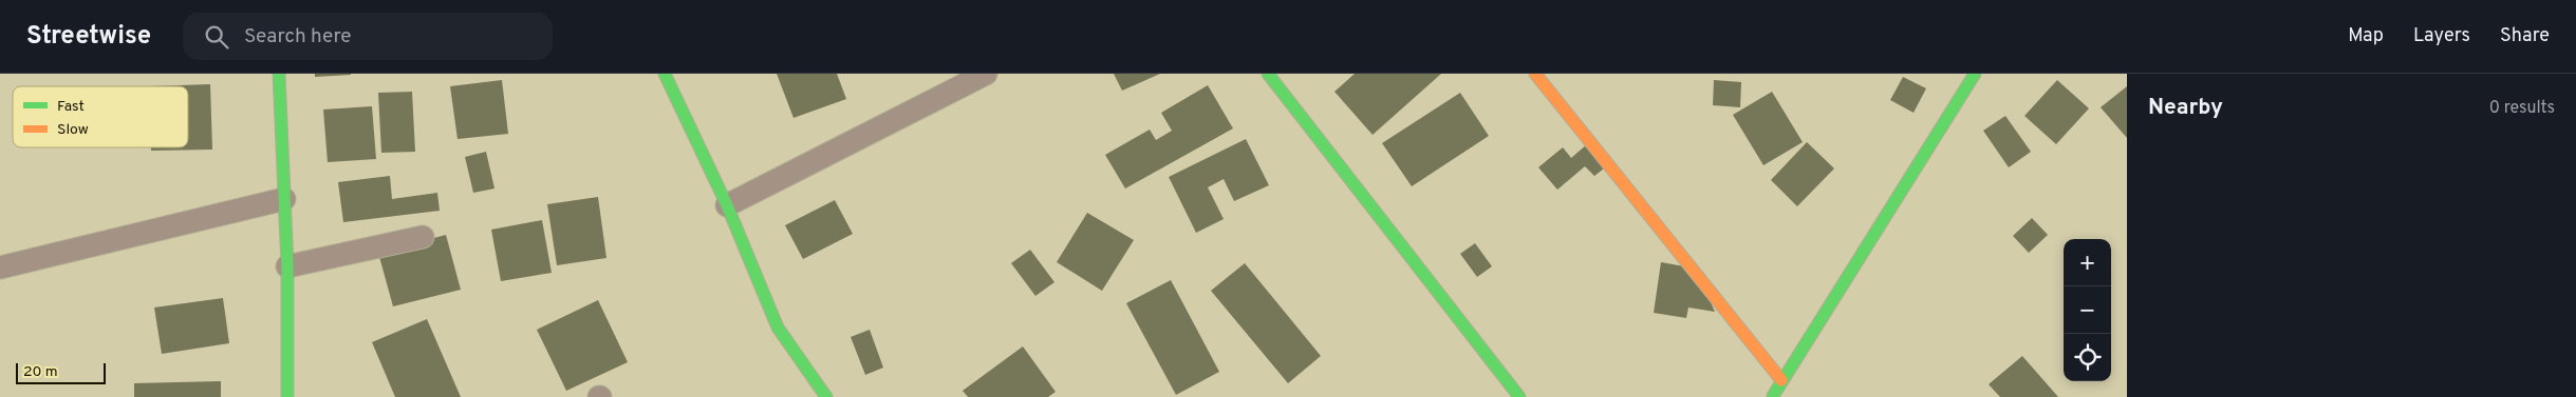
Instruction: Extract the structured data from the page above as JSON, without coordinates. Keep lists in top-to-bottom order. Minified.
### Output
{"legend":["Fast","Slow"],"scale_bar":"20 m","page":{"header":"Streetwise","search":"Search here","nav":["Map","Layers","Share"],"heading":["Nearby","0 results"],"map_buttons":["+","−"],"scale":"20 m"}}
